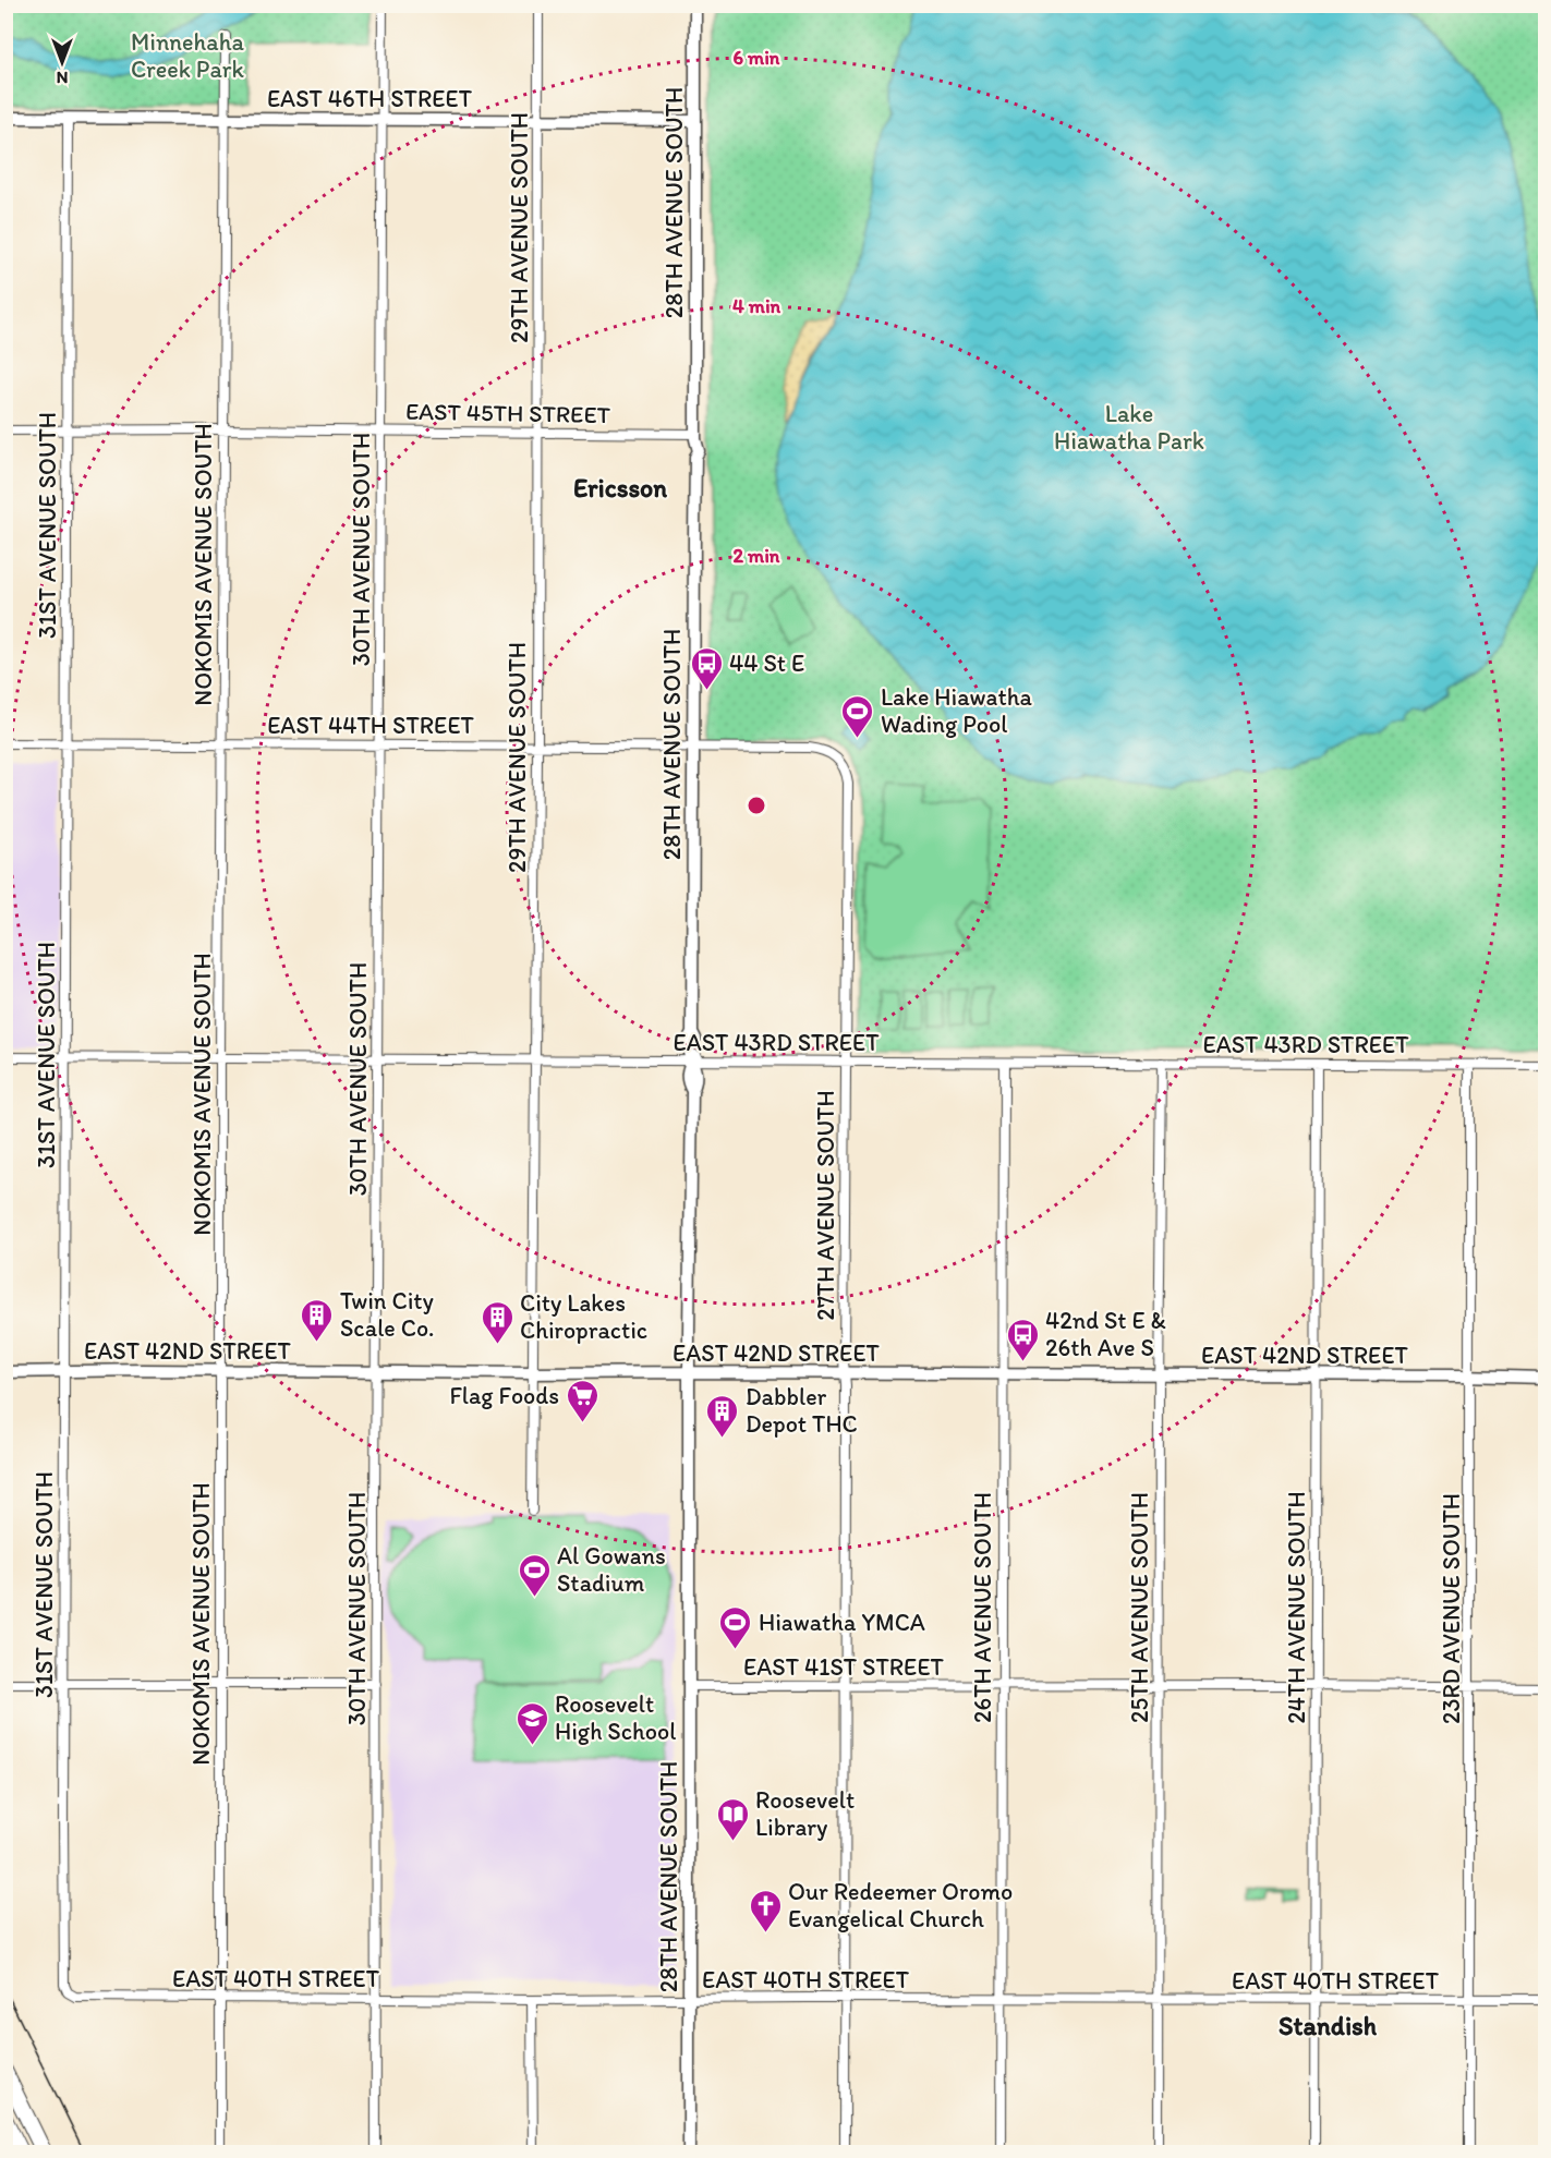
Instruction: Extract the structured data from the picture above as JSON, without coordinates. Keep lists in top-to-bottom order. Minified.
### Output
{"streets":{"street":["EAST 46TH STREET","28TH AVENUE SOUTH","29TH AVENUE SOUTH","EAST 45TH STREET","31ST AVENUE SOUTH","30TH AVENUE SOUTH","NOKOMIS AVENUE SOUTH","EAST 44TH STREET","EAST 43RD STREET","27TH AVENUE SOUTH","EAST 42ND STREET","26TH AVENUE SOUTH","25TH AVENUE SOUTH","24TH AVENUE SOUTH","23RD AVENUE SOUTH","EAST 41ST STREET","EAST 40TH STREET"]},"crossings":[["EAST 46TH STREET","28TH AVENUE SOUTH"],["EAST 46TH STREET","29TH AVENUE SOUTH"],["EAST 46TH STREET","31ST AVENUE SOUTH"],["EAST 46TH STREET","30TH AVENUE SOUTH"],["EAST 46TH STREET","NOKOMIS AVENUE SOUTH"],["28TH AVENUE SOUTH","EAST 45TH STREET"],["28TH AVENUE SOUTH","EAST 44TH STREET"],["28TH AVENUE SOUTH","EAST 43RD STREET"],["28TH AVENUE SOUTH","EAST 42ND STREET"],["28TH AVENUE SOUTH","EAST 41ST STREET"],["28TH AVENUE SOUTH","EAST 40TH STREET"],["29TH AVENUE SOUTH","EAST 45TH STREET"],["29TH AVENUE SOUTH","EAST 44TH STREET"],["29TH AVENUE SOUTH","EAST 43RD STREET"],["29TH AVENUE SOUTH","EAST 42ND STREET"],["EAST 45TH STREET","31ST AVENUE SOUTH"],["EAST 45TH STREET","30TH AVENUE SOUTH"],["EAST 45TH STREET","NOKOMIS AVENUE SOUTH"],["31ST AVENUE SOUTH","EAST 44TH STREET"],["31ST AVENUE SOUTH","EAST 43RD STREET"],["31ST AVENUE SOUTH","EAST 42ND STREET"],["31ST AVENUE SOUTH","EAST 40TH STREET"],["30TH AVENUE SOUTH","EAST 44TH STREET"],["30TH AVENUE SOUTH","EAST 43RD STREET"],["30TH AVENUE SOUTH","EAST 42ND STREET"],["30TH AVENUE SOUTH","EAST 40TH STREET"],["NOKOMIS AVENUE SOUTH","EAST 44TH STREET"],["NOKOMIS AVENUE SOUTH","EAST 43RD STREET"],["NOKOMIS AVENUE SOUTH","EAST 42ND STREET"],["NOKOMIS AVENUE SOUTH","EAST 40TH STREET"],["EAST 44TH STREET","27TH AVENUE SOUTH"],["EAST 43RD STREET","27TH AVENUE SOUTH"],["EAST 43RD STREET","26TH AVENUE SOUTH"],["EAST 43RD STREET","25TH AVENUE SOUTH"],["EAST 43RD STREET","24TH AVENUE SOUTH"],["EAST 43RD STREET","23RD AVENUE SOUTH"],["27TH AVENUE SOUTH","EAST 42ND STREET"],["27TH AVENUE SOUTH","EAST 41ST STREET"],["27TH AVENUE SOUTH","EAST 40TH STREET"],["EAST 42ND STREET","26TH AVENUE SOUTH"],["EAST 42ND STREET","25TH AVENUE SOUTH"],["EAST 42ND STREET","24TH AVENUE SOUTH"],["EAST 42ND STREET","23RD AVENUE SOUTH"],["26TH AVENUE SOUTH","EAST 41ST STREET"],["26TH AVENUE SOUTH","EAST 40TH STREET"],["25TH AVENUE SOUTH","EAST 41ST STREET"],["25TH AVENUE SOUTH","EAST 40TH STREET"],["24TH AVENUE SOUTH","EAST 41ST STREET"],["24TH AVENUE SOUTH","EAST 40TH STREET"],["23RD AVENUE SOUTH","EAST 41ST STREET"],["23RD AVENUE SOUTH","EAST 40TH STREET"]],"districts":["Ericsson","Standish"],"parks":["Minnehaha Creek Park","Lake Hiawatha Park"],"places":{"bus stop":["44 St E","42nd St E & 26th Ave S"],"sports":["Lake Hiawatha Wading Pool","Al Gowans Stadium","Hiawatha YMCA"],"building":["Twin City Scale Co.","City Lakes Chiropractic","Dabbler Depot THC"],"supermarket":["Flag Foods"],"school or university":["Roosevelt High School"],"library":["Roosevelt Library"],"church":["Our Redeemer Oromo Evangelical Church"]},"north":"bottom","rings":["6 min","4 min","2 min"]}
